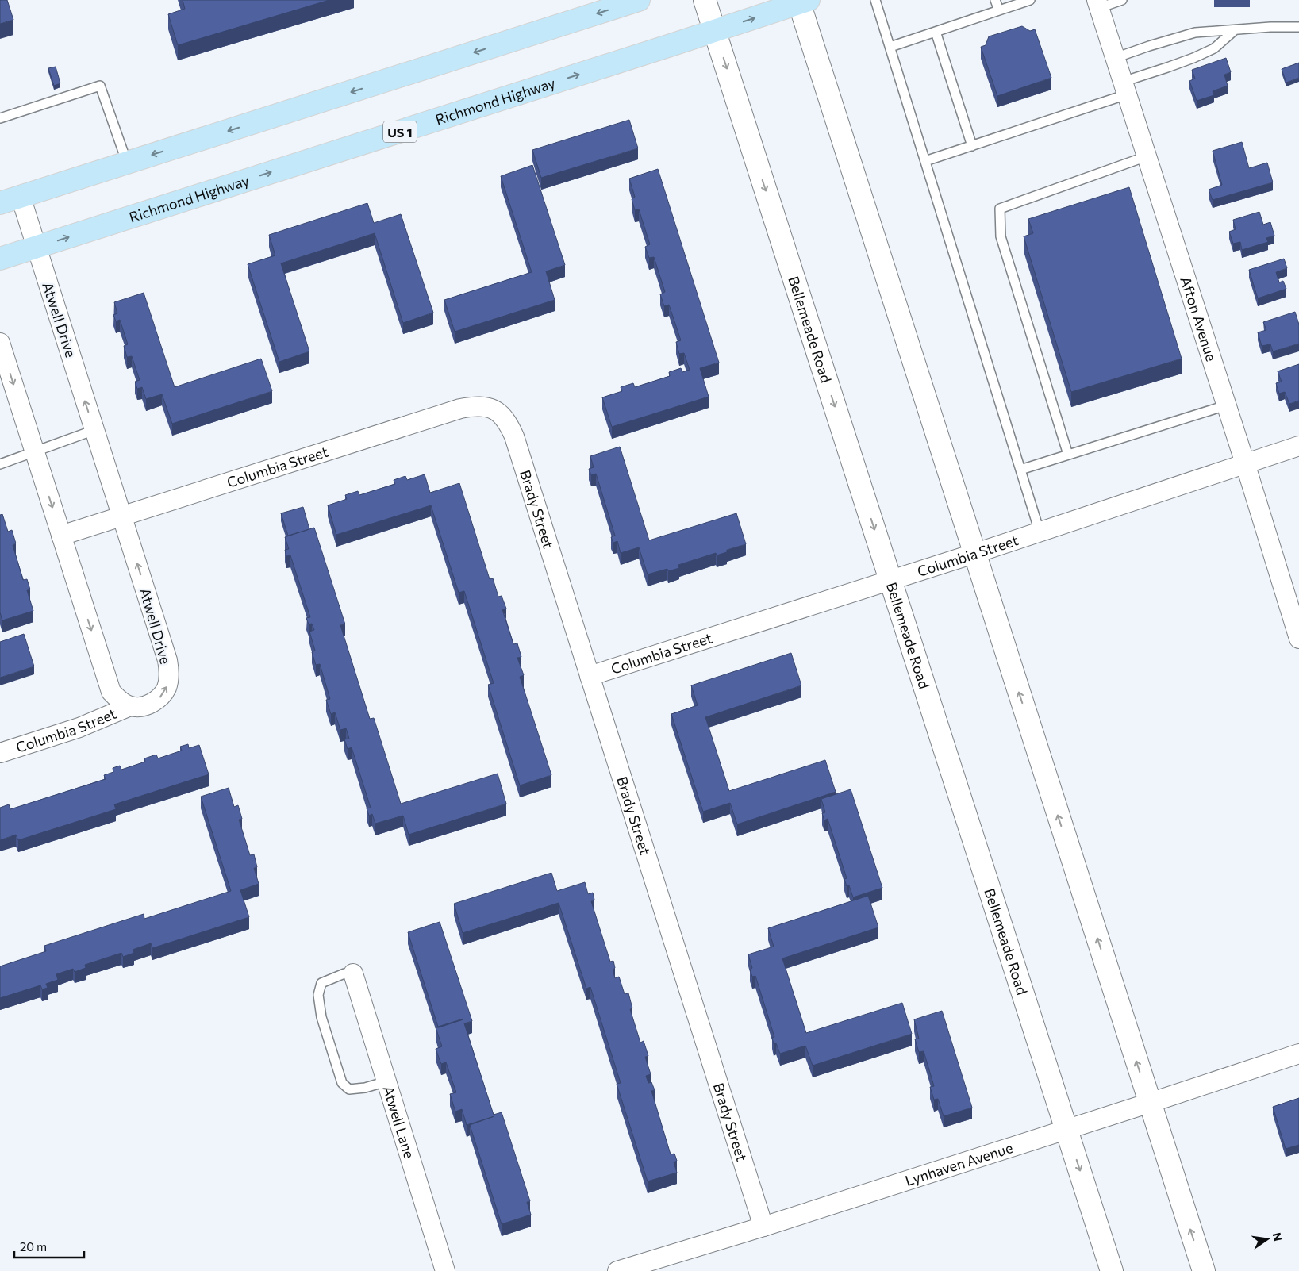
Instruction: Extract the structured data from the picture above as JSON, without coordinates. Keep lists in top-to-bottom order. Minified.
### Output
{"streets":{"main road":["Richmond Highway","US 1","Bellemeade Road"],"street":["Afton Avenue","Atwell Drive","Columbia Street","Brady Street","Atwell Lane","Lynhaven Avenue"]},"crossings":[["Richmond Highway","Atwell Drive"],["Richmond Highway","Bellemeade Road"],["Afton Avenue","Columbia Street"],["Atwell Drive","Columbia Street"],["Bellemeade Road","Columbia Street"],["Bellemeade Road","Lynhaven Avenue"],["Columbia Street","Brady Street"],["Brady Street","Lynhaven Avenue"]],"scale_bar":"20 m","north":"right"}
